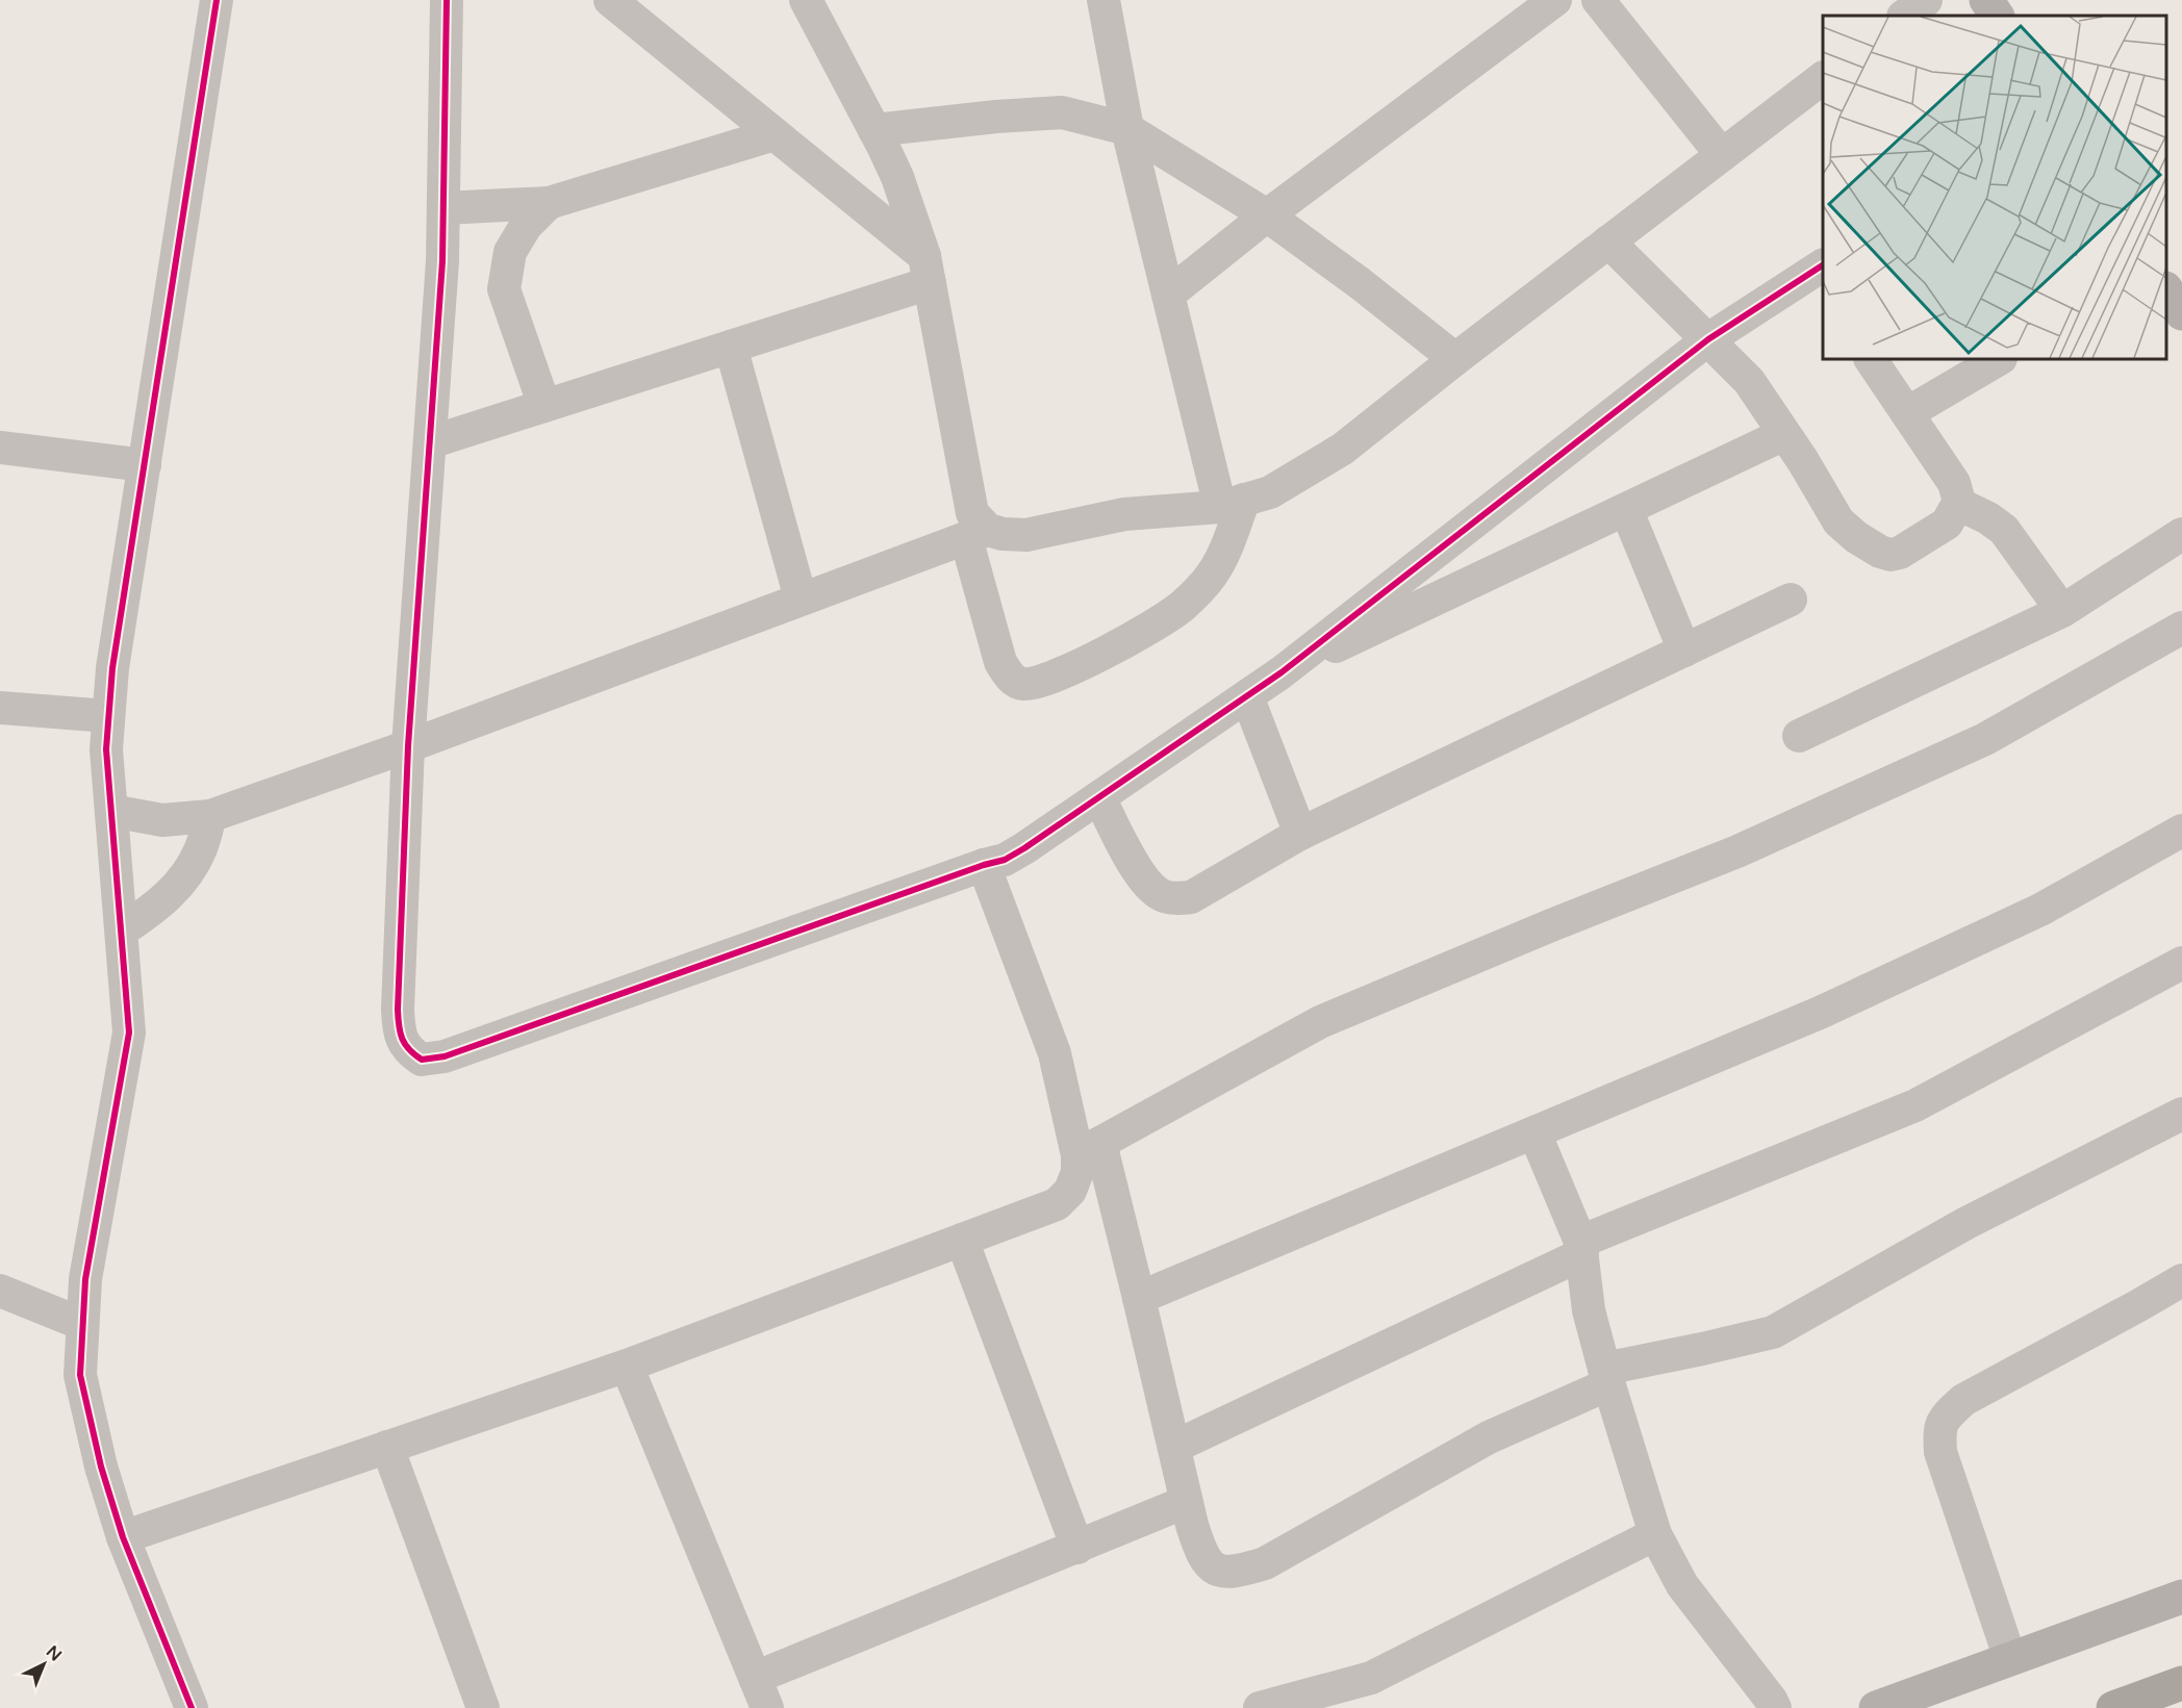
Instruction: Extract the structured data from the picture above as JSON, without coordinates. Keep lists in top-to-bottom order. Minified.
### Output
{"north":"top right"}
